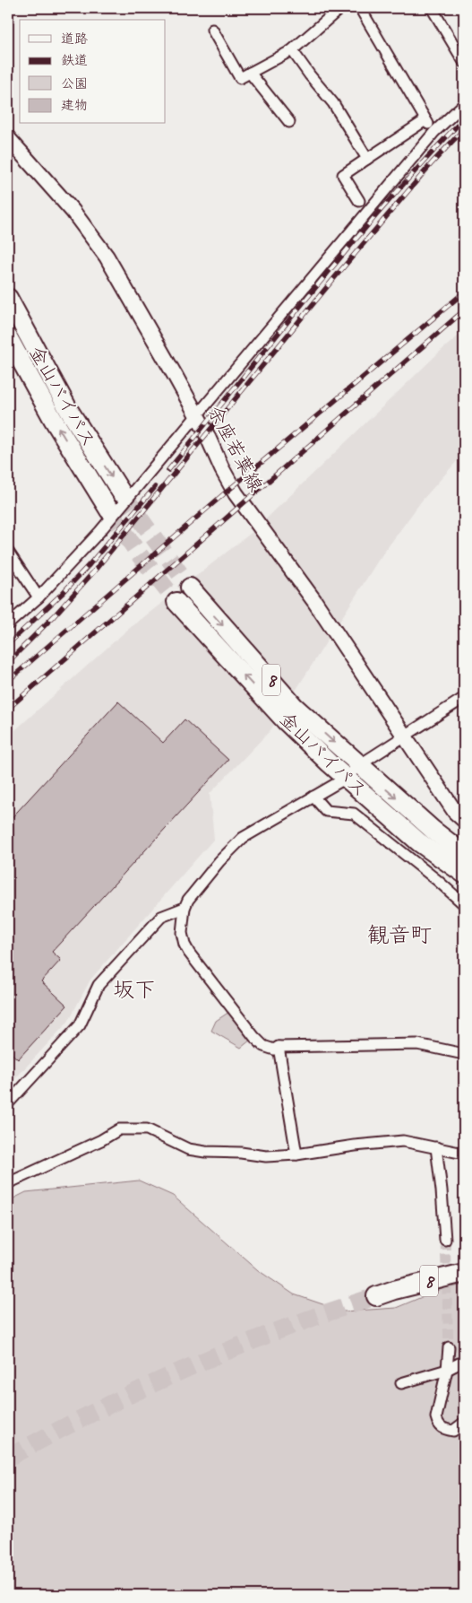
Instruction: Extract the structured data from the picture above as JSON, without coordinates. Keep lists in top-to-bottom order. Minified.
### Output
{"streets":{"highway":["金山バイパス","8"],"main road":["余座若葉線"]},"districts":["観音町","坂下"],"legend":["道路","鉄道","公園","建物"]}
